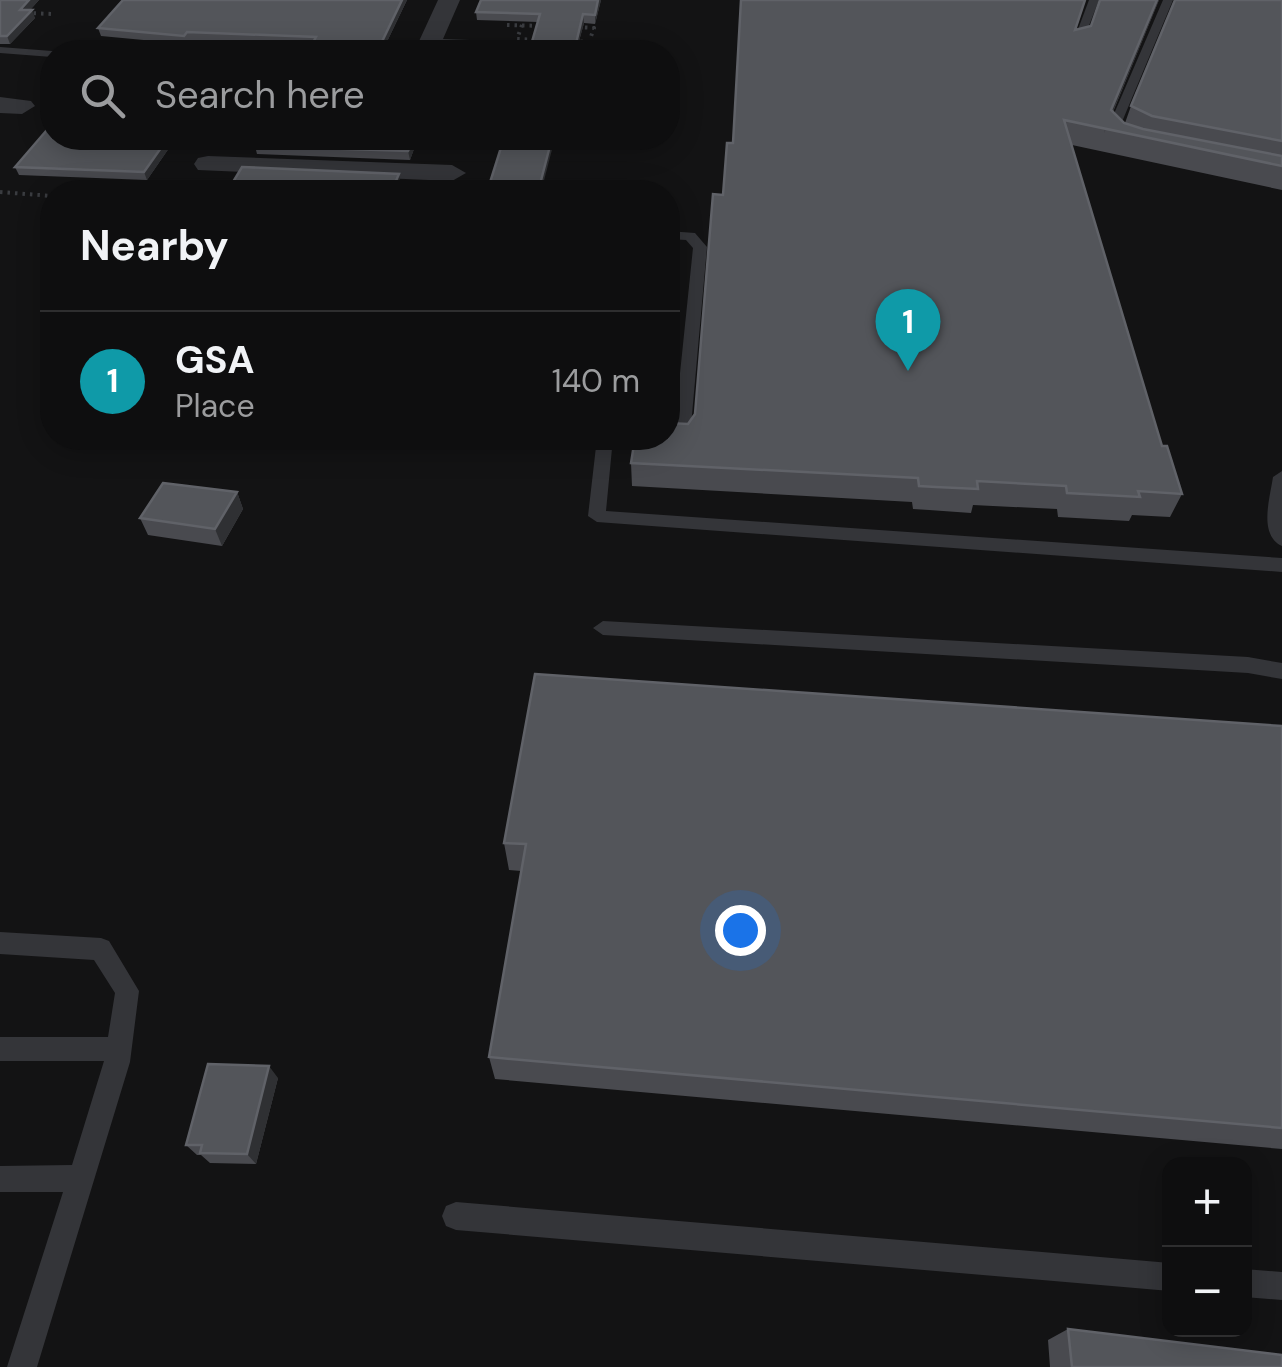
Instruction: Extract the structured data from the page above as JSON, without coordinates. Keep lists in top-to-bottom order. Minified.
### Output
{"page":{"search":"Search here","heading":"Nearby","pins":"1","list":[{"mark":"1","name":"GSA","note":"Place","value":"140 m"}],"map_buttons":["+","−"]}}
